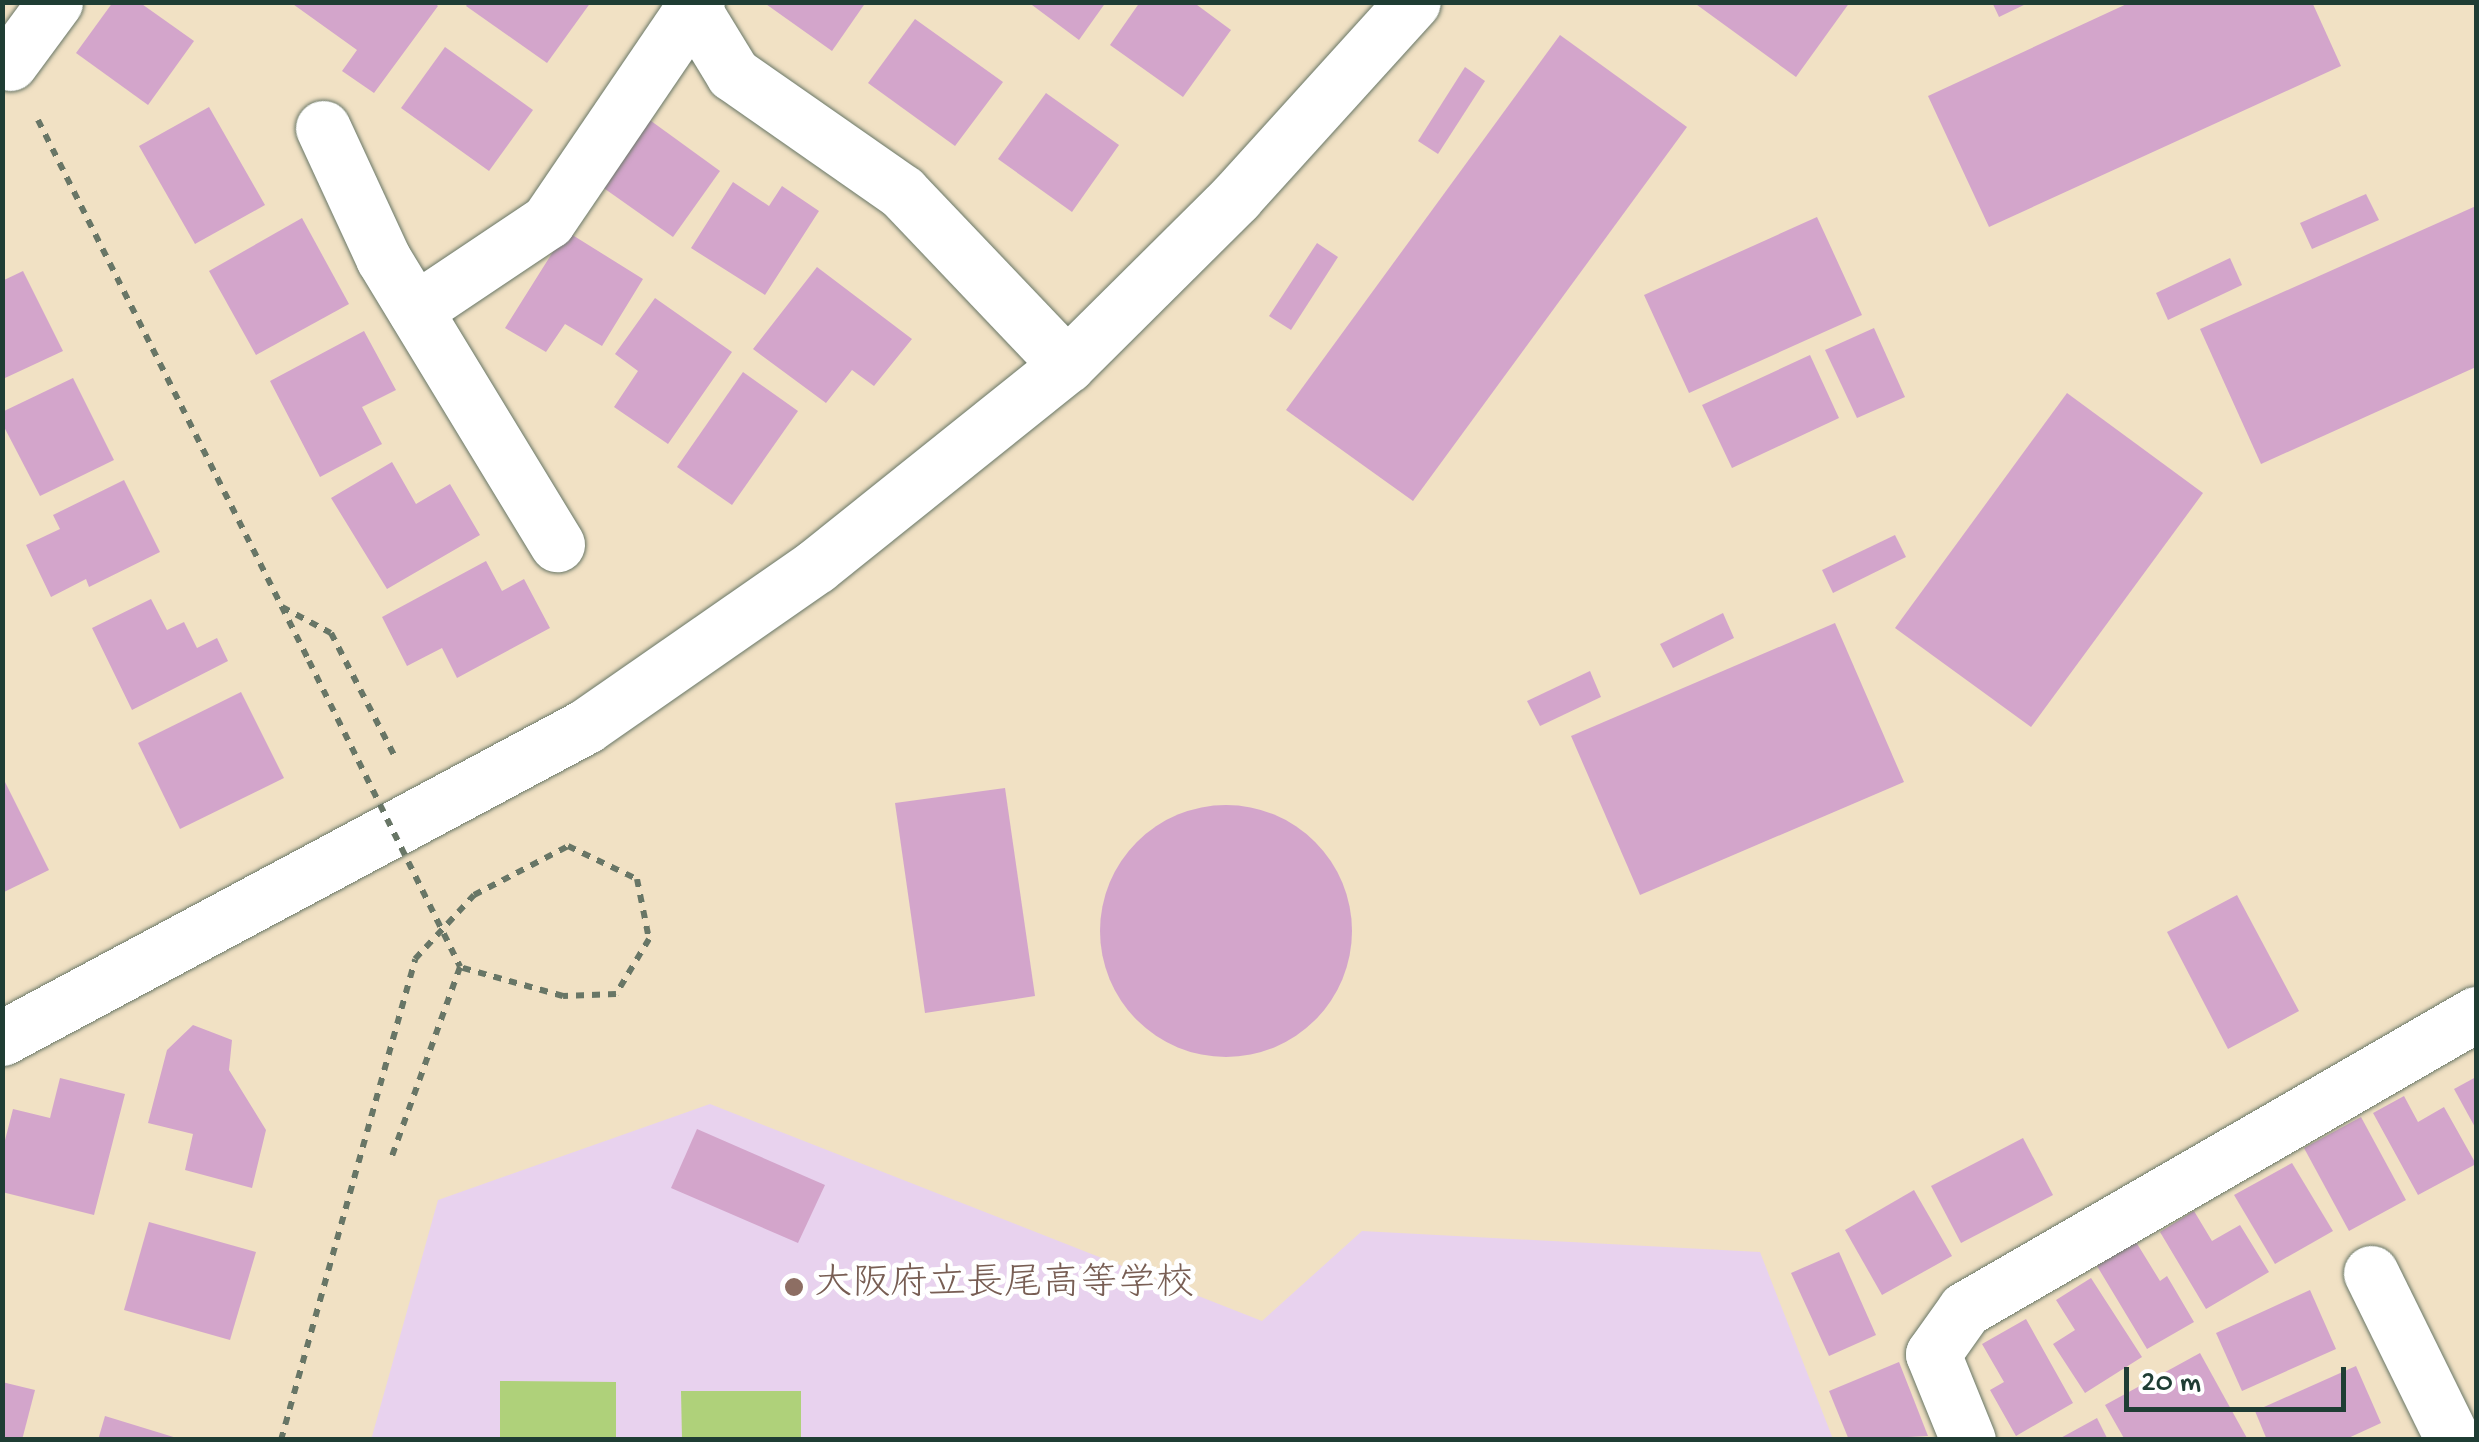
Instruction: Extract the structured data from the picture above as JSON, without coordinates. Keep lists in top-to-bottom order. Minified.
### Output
{"places":["大阪府立長尾高等学校"],"scale_bar":"20 m"}
